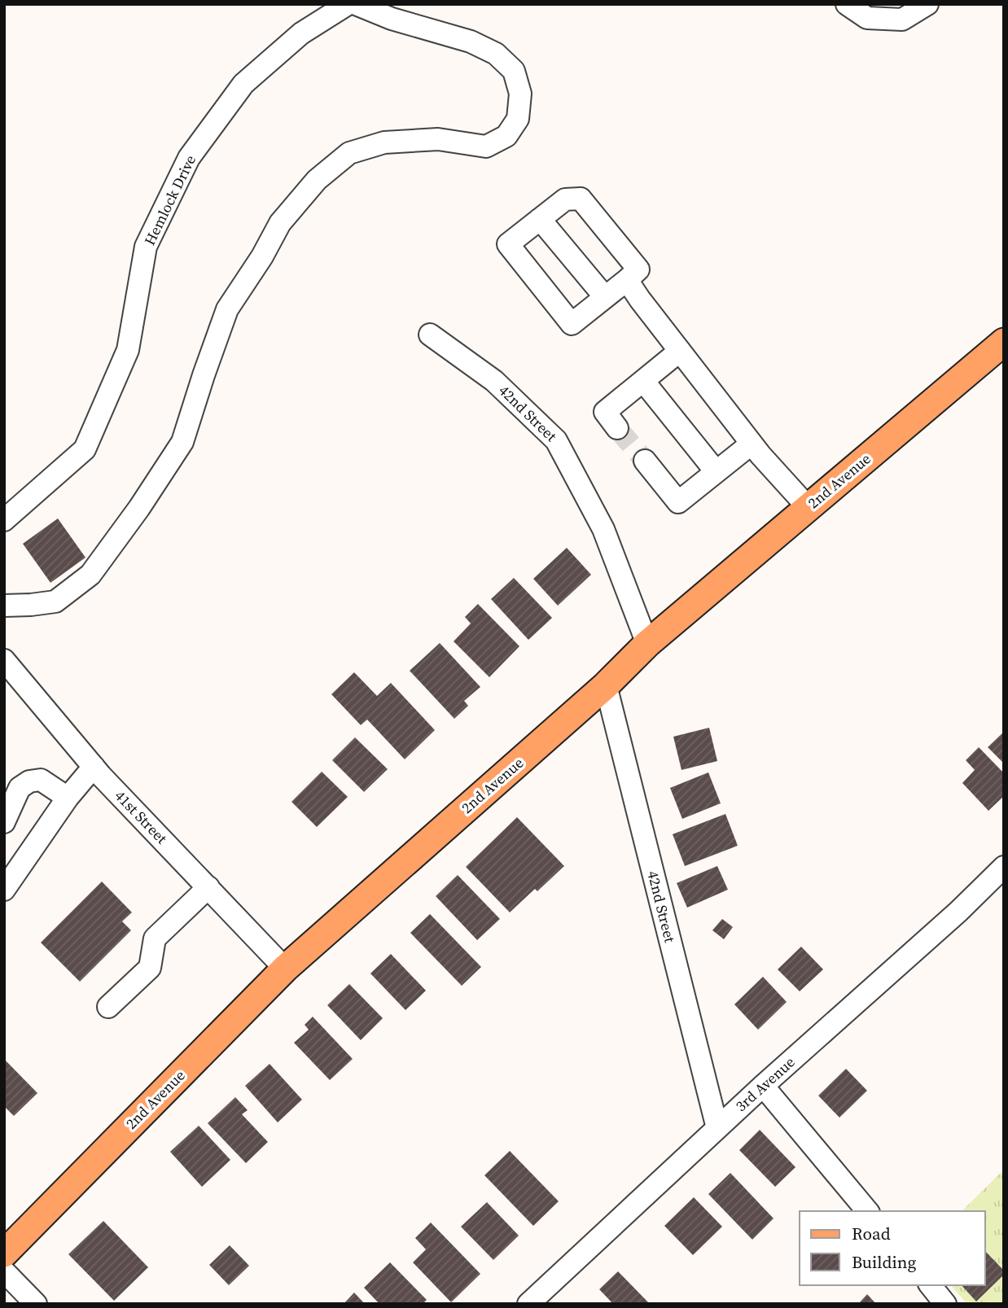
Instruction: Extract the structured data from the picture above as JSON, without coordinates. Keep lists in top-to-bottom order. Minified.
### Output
{"streets":{"main road":["2nd Avenue"],"street":["Hemlock Drive","42nd Street","41st Street","3rd Avenue"]},"crossings":[["42nd Street","2nd Avenue"],["42nd Street","3rd Avenue"],["2nd Avenue","41st Street"]],"legend":["Road","Building"]}
